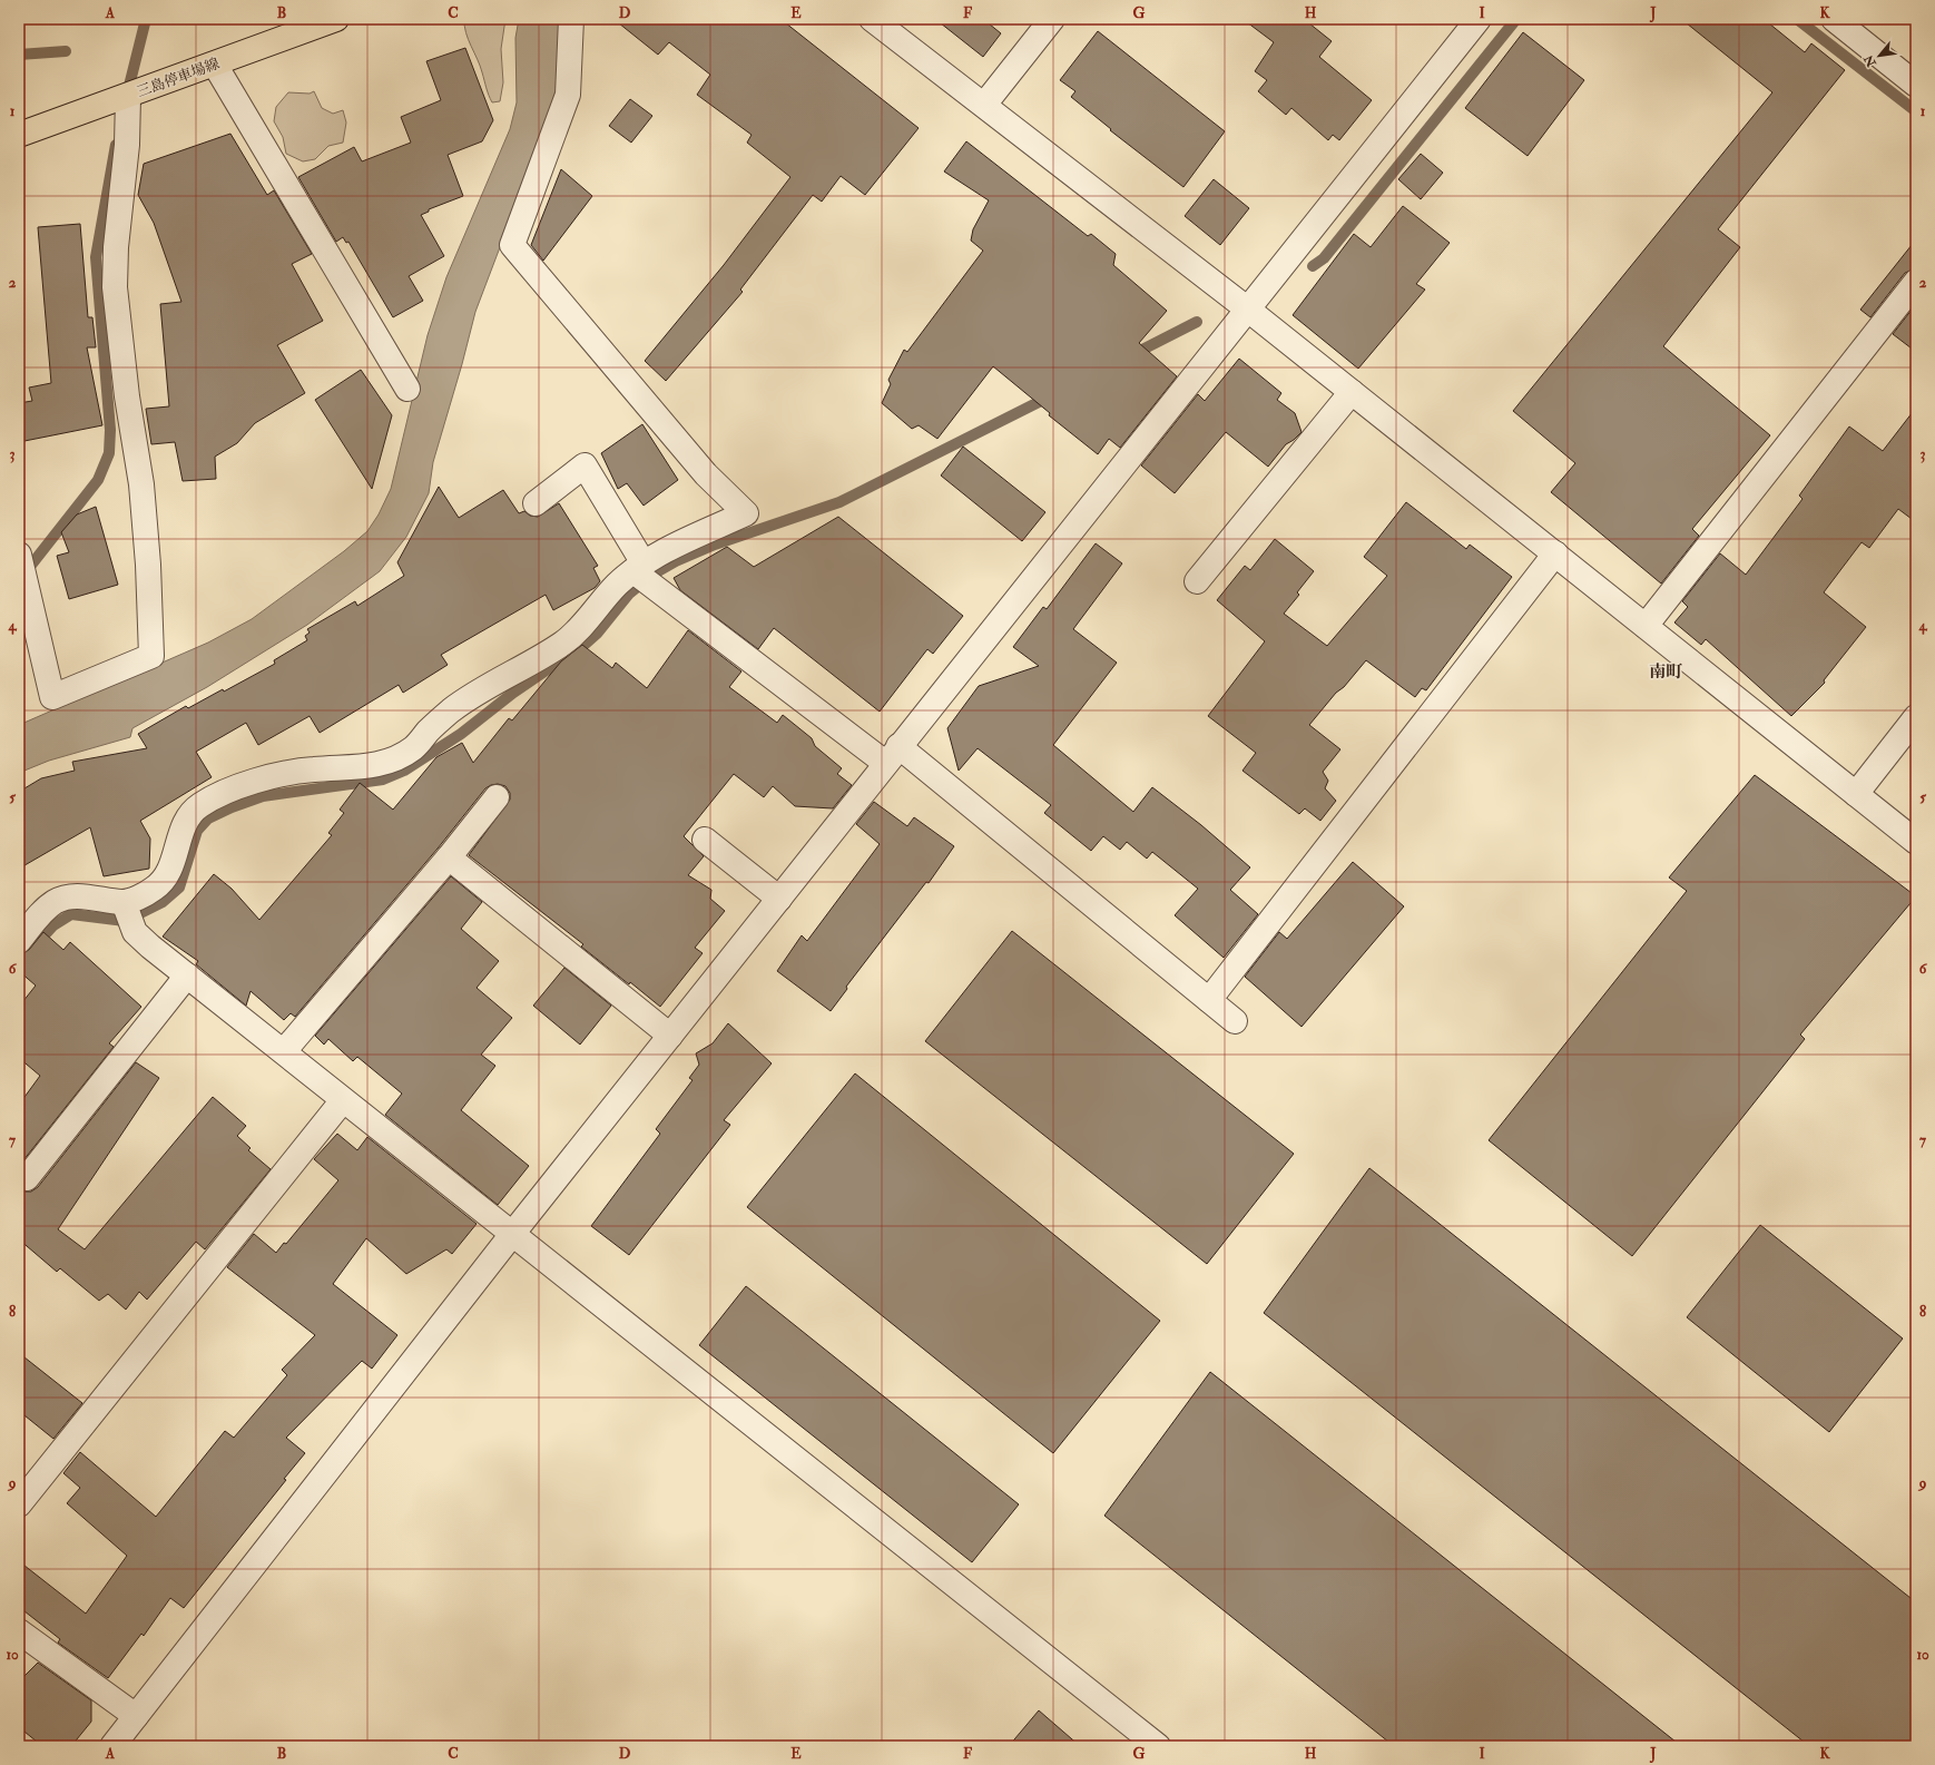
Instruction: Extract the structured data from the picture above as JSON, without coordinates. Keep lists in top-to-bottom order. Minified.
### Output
{"streets":{"main road":["三島停車場線"]},"districts":["南町"],"north":"bottom left","grid":{"columns":["A","B","C","D","E","F","G","H","I","J","K"],"rows":["1","2","3","4","5","6","7","8","9","10"]}}
